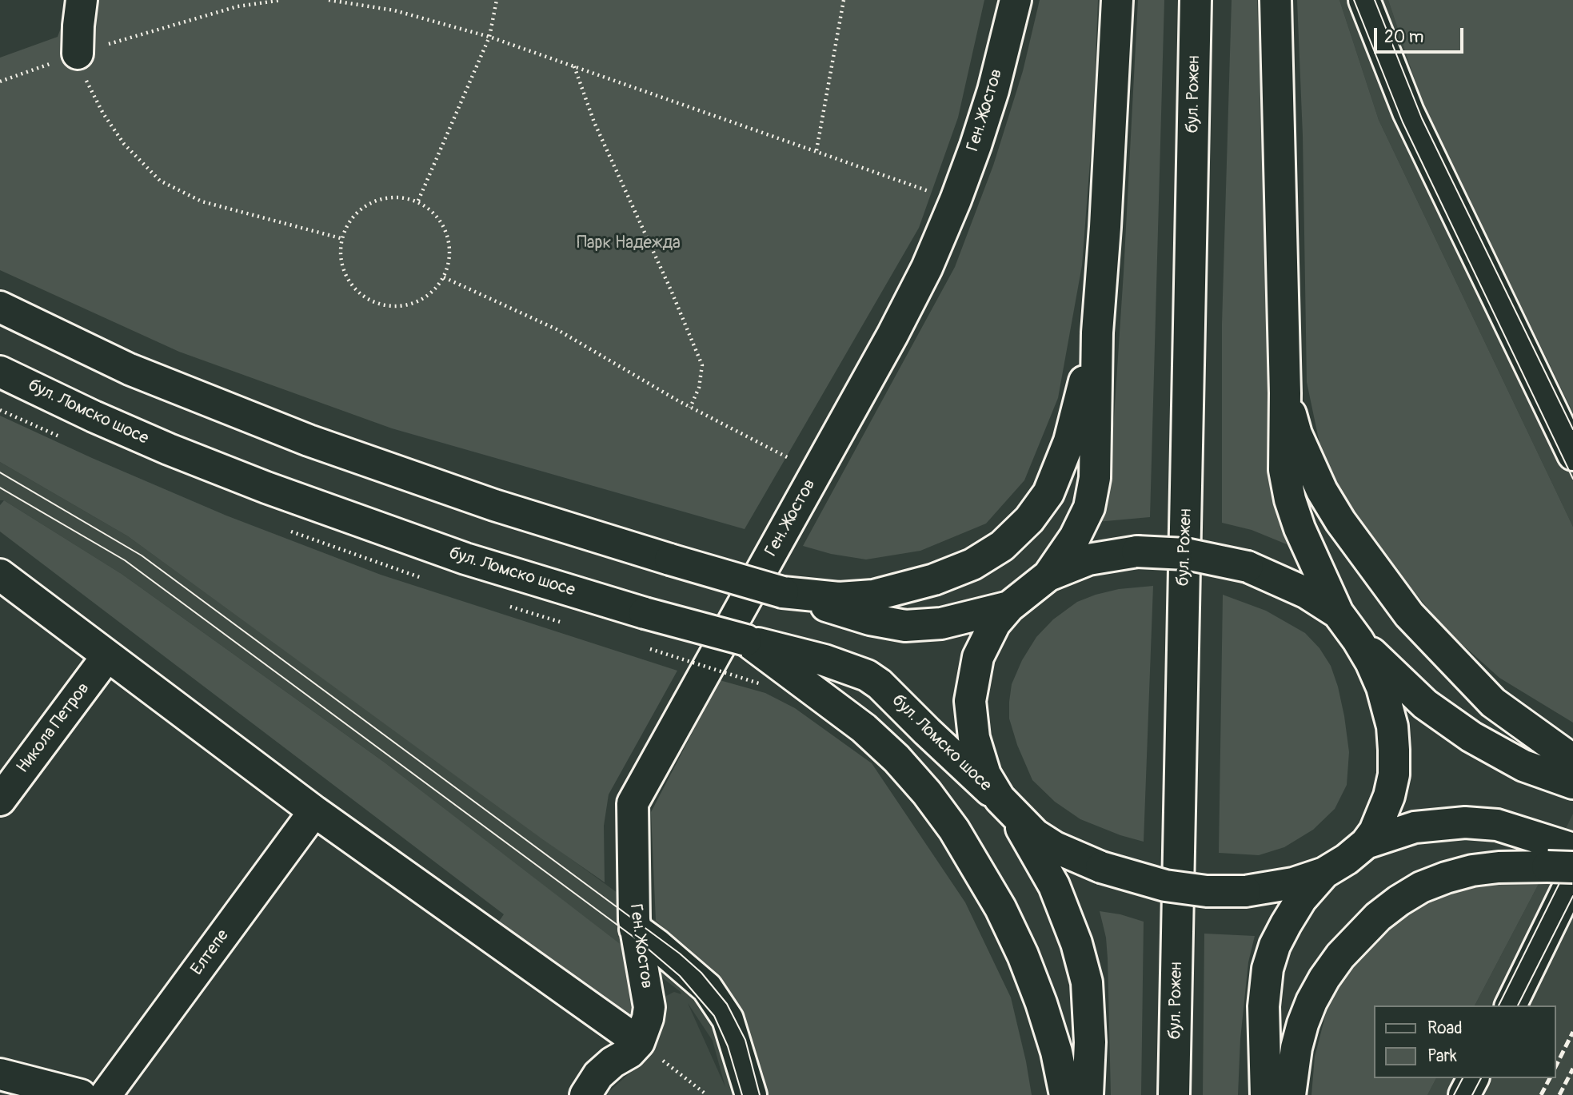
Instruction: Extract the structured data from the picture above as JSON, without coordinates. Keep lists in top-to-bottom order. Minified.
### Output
{"streets":{"main road":["бул. Рожен","Ген. Жостов","бул. Ломско шосе","Никола Петров","Елтепе"]},"parks":["Парк Надежда"],"legend":["Road","Park"],"scale_bar":"20 m"}
